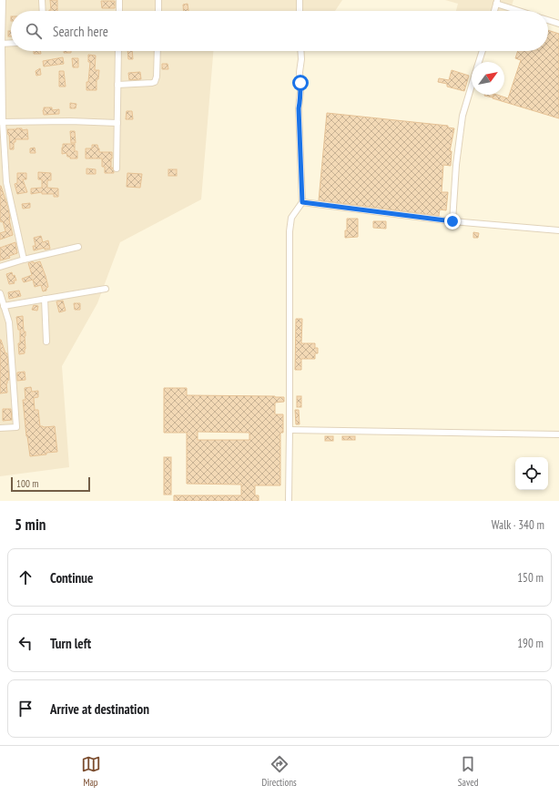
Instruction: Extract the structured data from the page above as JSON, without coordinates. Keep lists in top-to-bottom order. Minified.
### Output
{"scale_bar":"100 m","north":"top right","page":{"search":"Search here","scale":"100 m","heading":["5 min","Walk · 340 m"],"list":[["Continue","150 m"],["Turn left","190 m"],"Arrive at destination"],"nav":["Map","Directions","Saved"]}}
